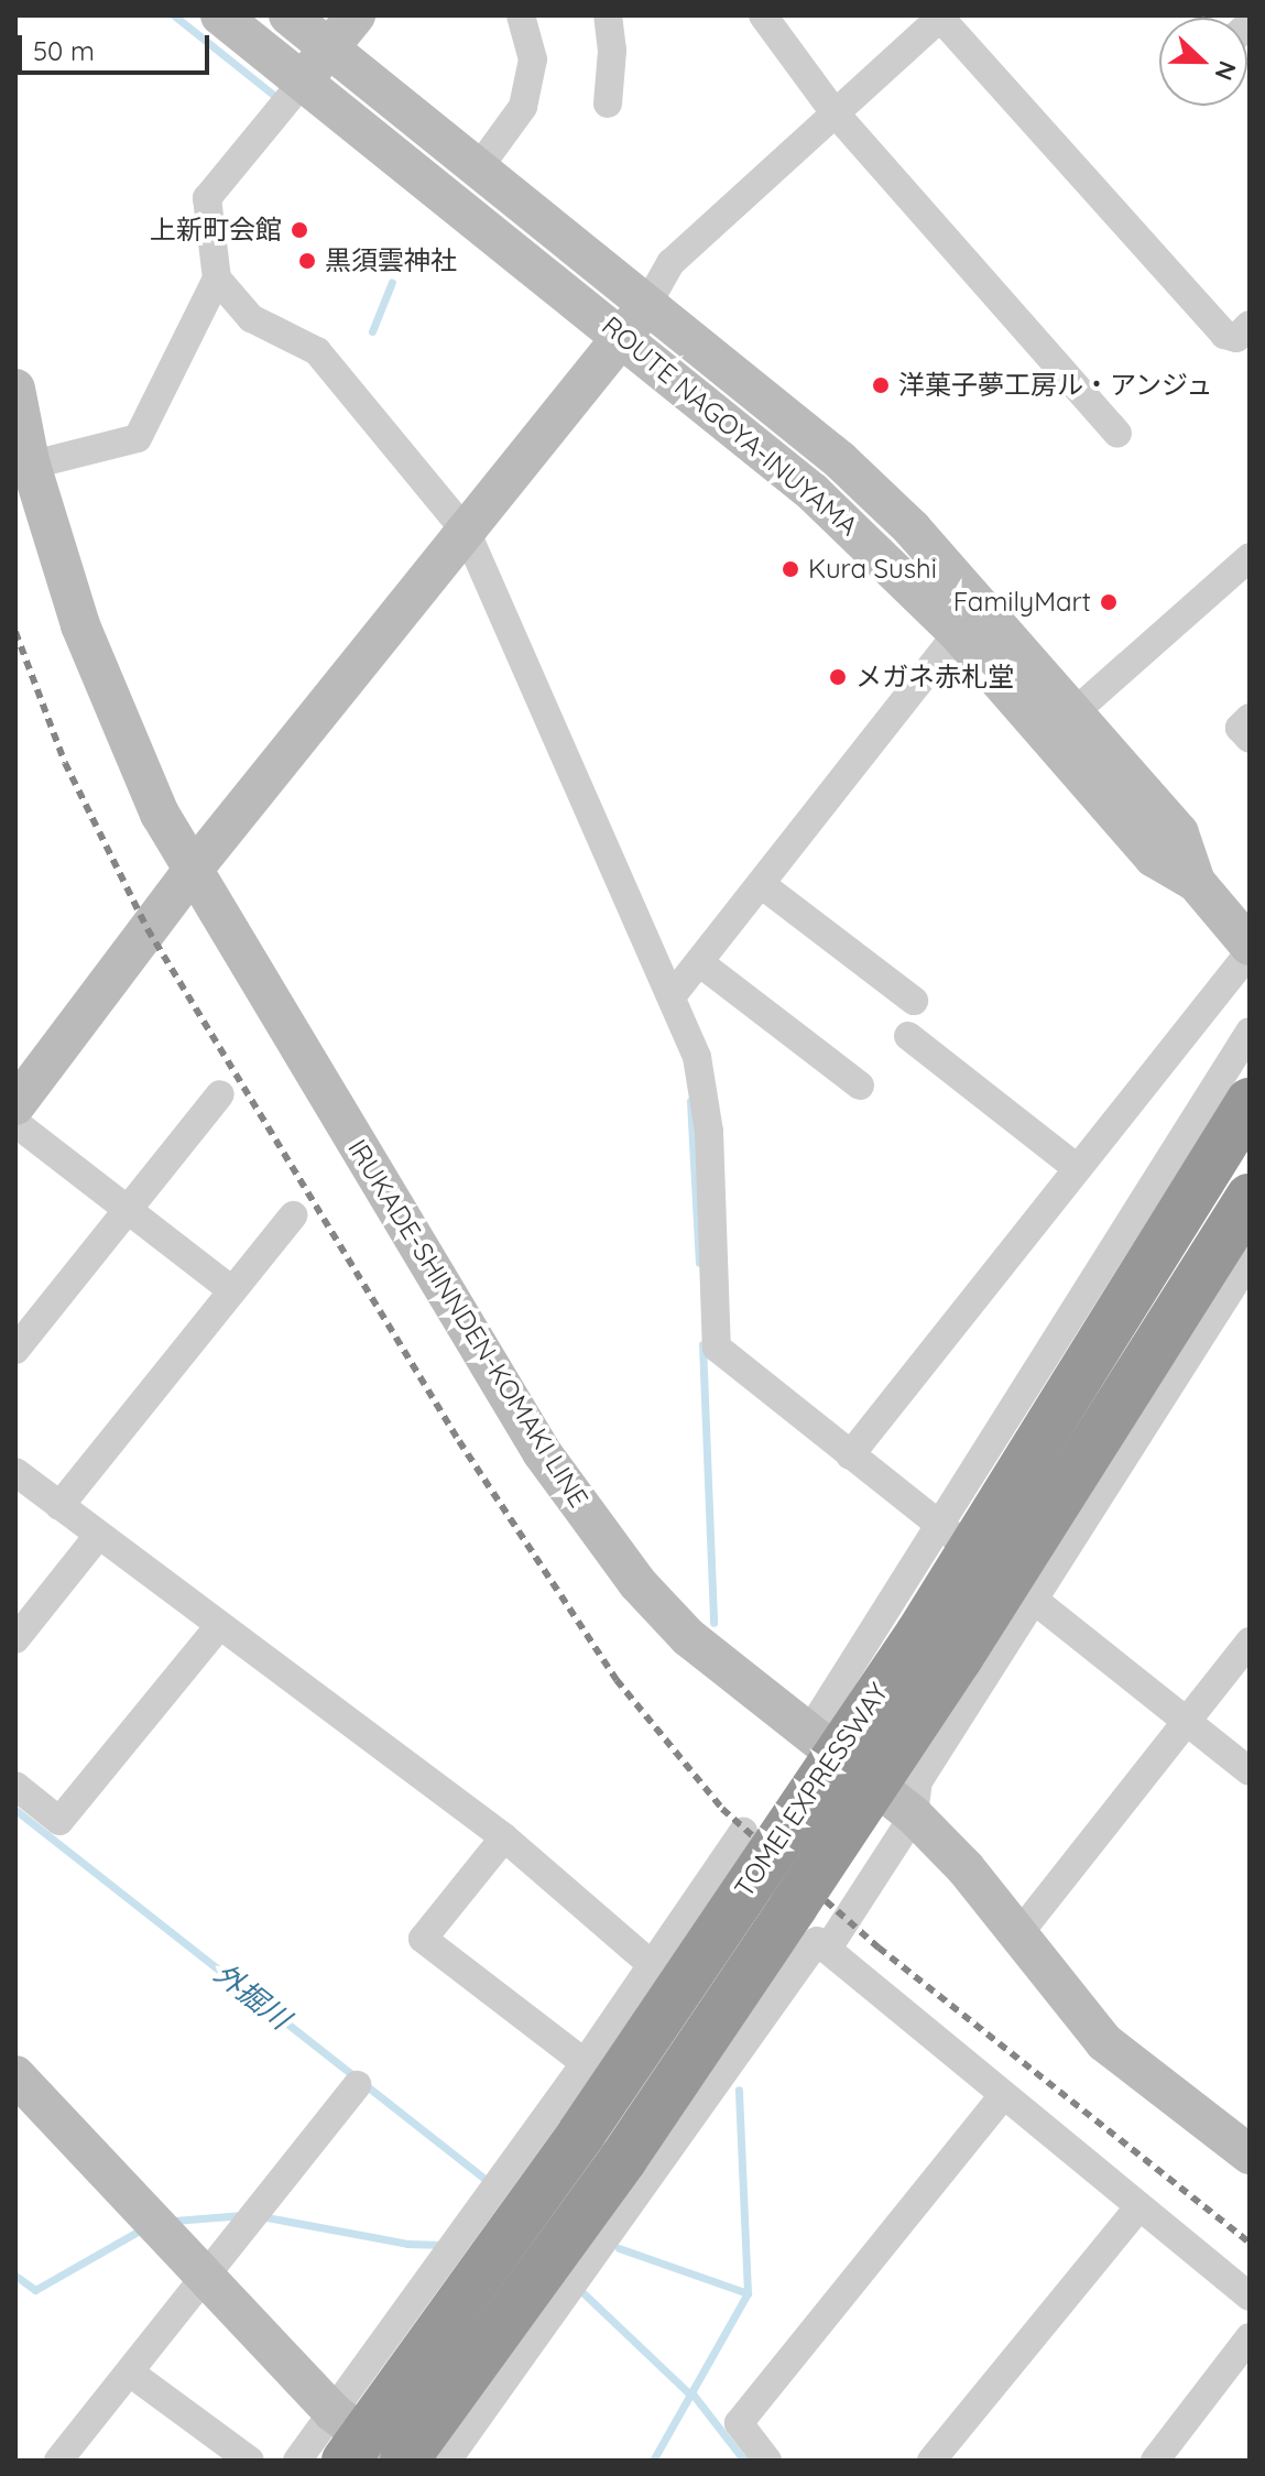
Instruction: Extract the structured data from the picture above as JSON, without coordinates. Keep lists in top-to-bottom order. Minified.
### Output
{"streets":{"highway":["TOMEI EXPRESSWAY"],"main road":["ROUTE NAGOYA-INUYAMA","IRUKADE-SHINNDEN-KOMAKI LINE"]},"water":["外掘川"],"places":["上新町会館","黒須雲神社","洋菓子夢工房ル・アンジュ","Kura Sushi","FamilyMart","メガネ赤札堂"],"scale_bar":"50 m","north":"right"}
